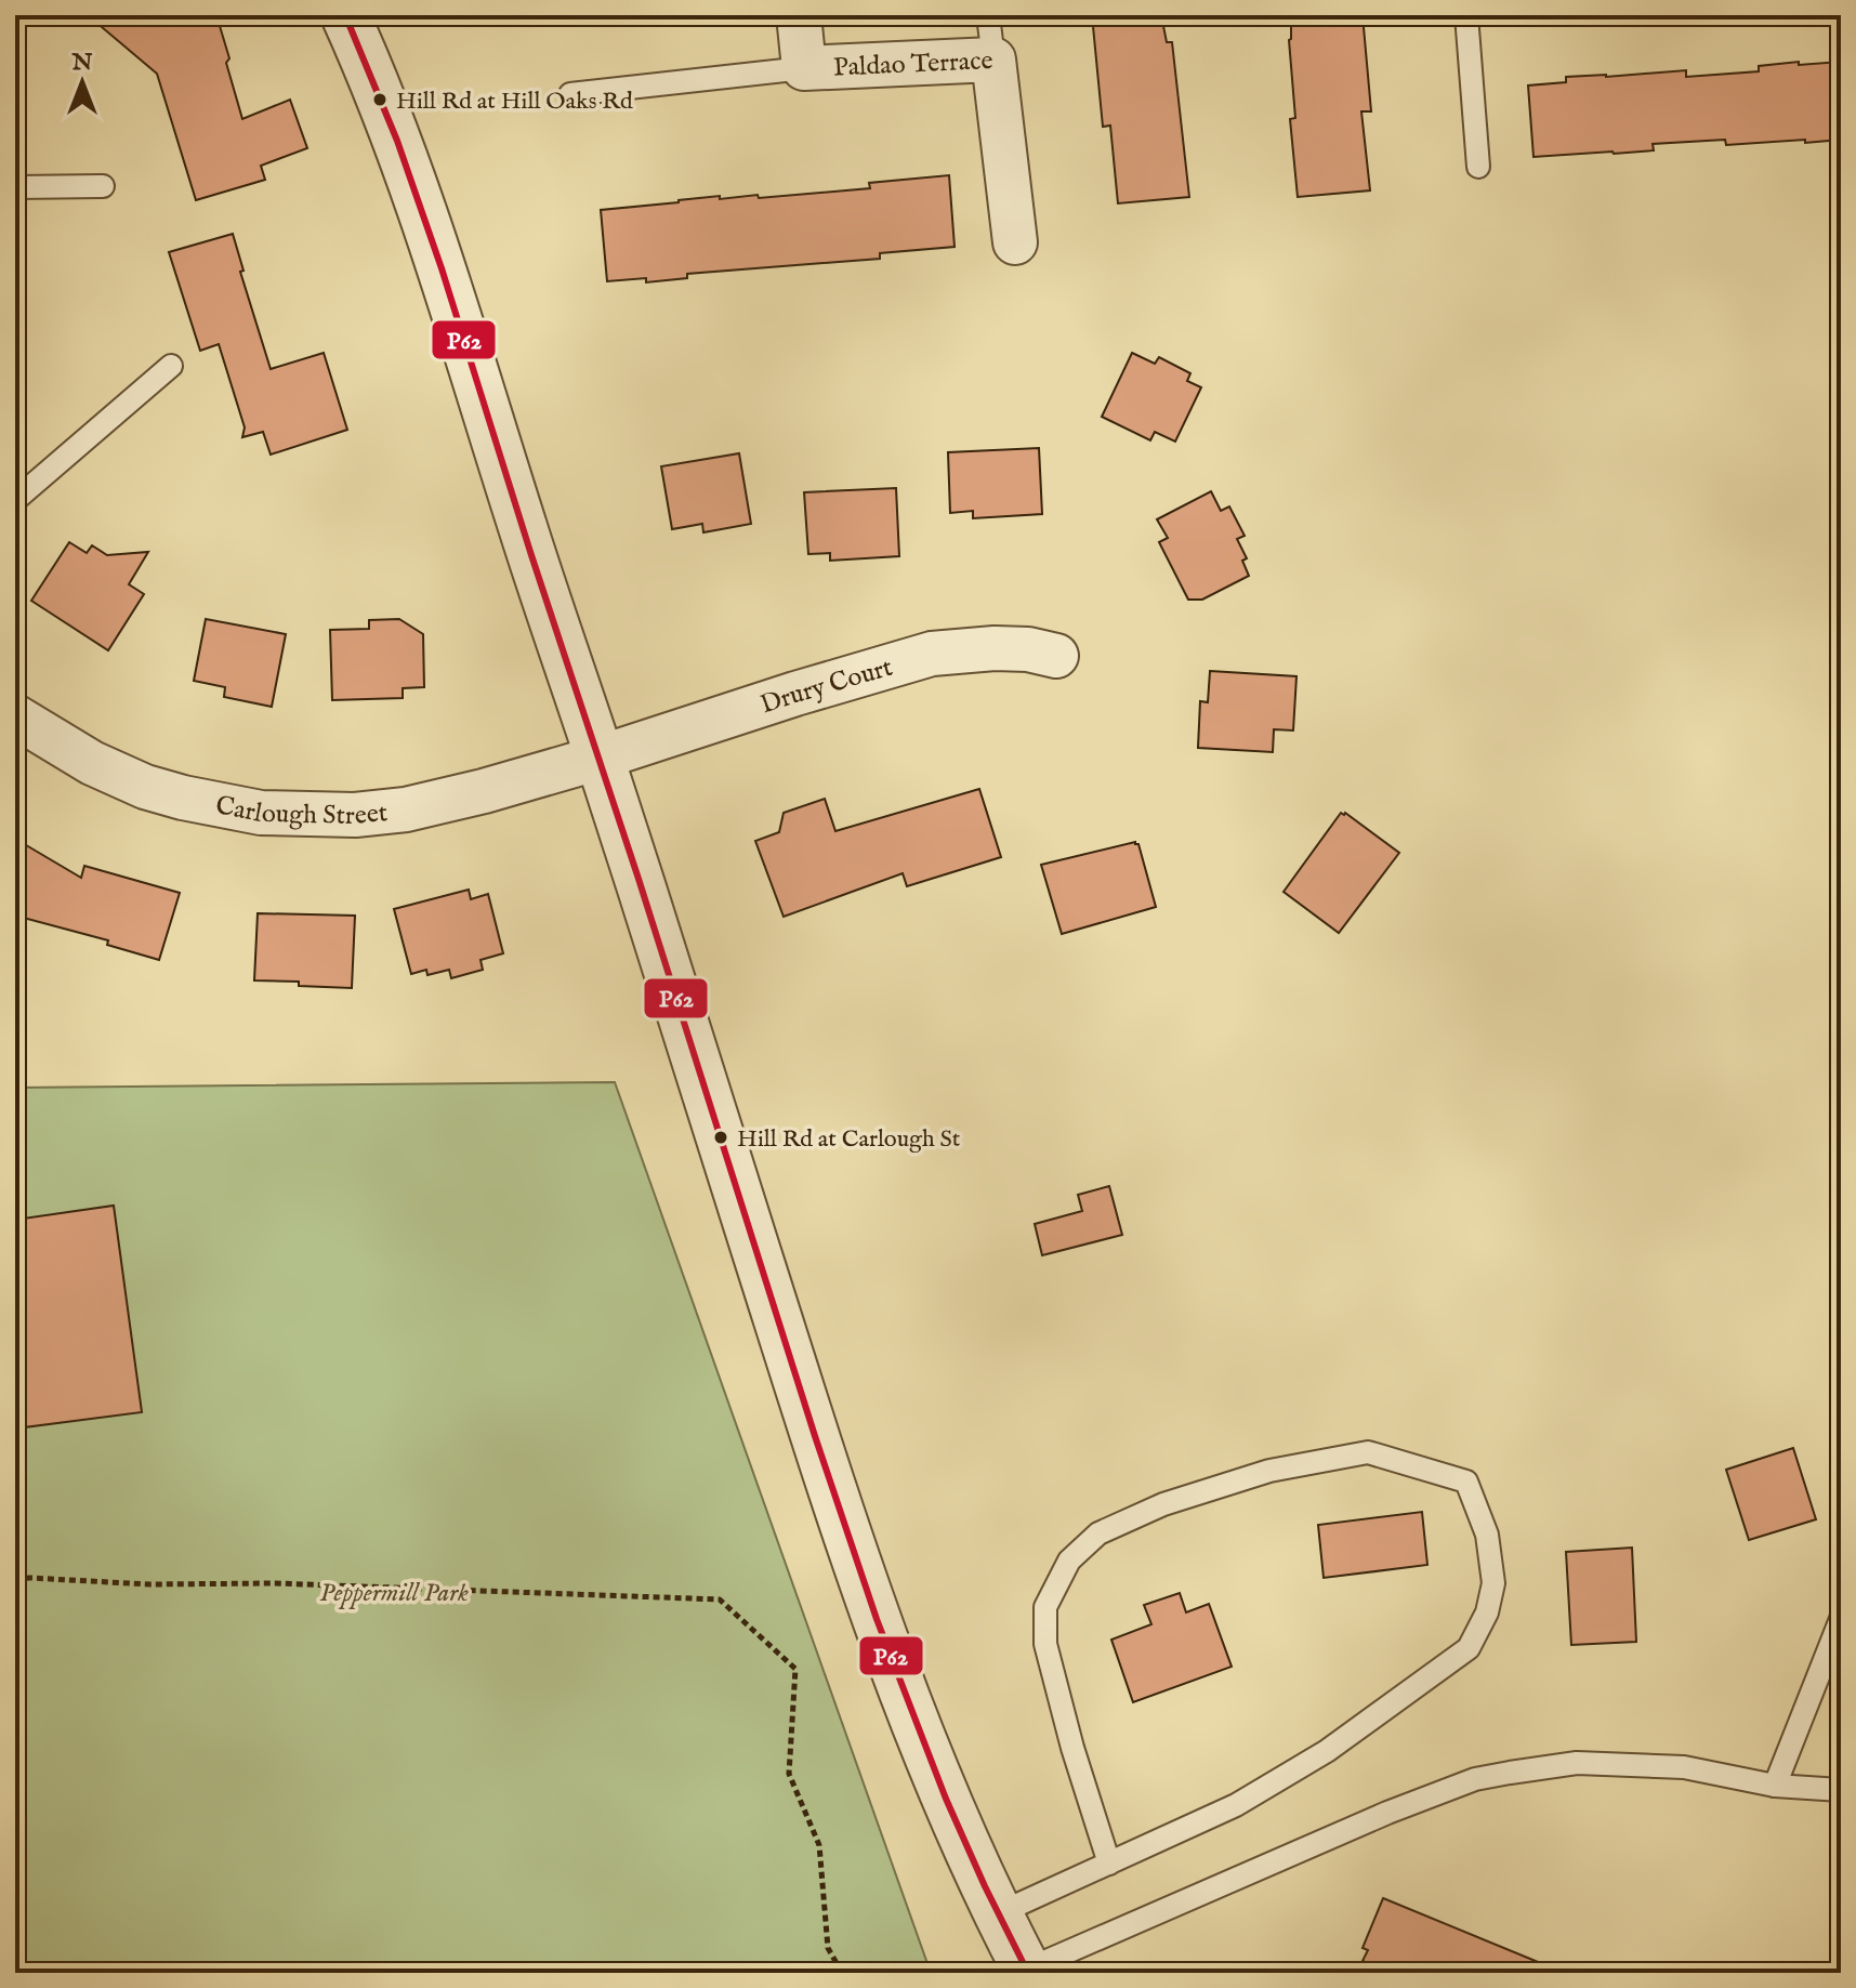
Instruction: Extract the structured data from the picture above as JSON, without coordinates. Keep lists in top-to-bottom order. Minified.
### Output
{"streets":{"street":["Paldao Terrace","Drury Court","Carlough Street"]},"crossings":[["Drury Court","Carlough Street"]],"parks":["Peppermill Park"],"places":["Hill Rd at Hill Oaks Rd","Hill Rd at Carlough St"],"lines":["transit line P62"],"north":"top"}
